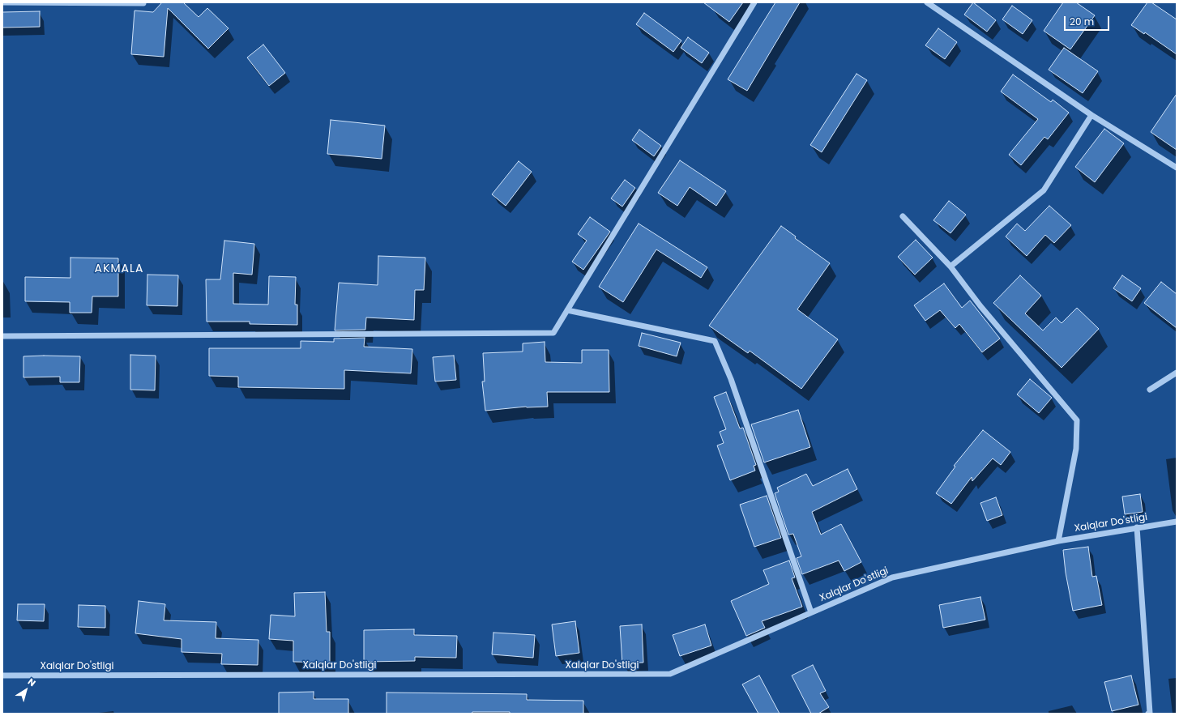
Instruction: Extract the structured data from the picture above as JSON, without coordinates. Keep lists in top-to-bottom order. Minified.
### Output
{"streets":{"street":["Xalqlar Do'stligi"]},"districts":["AKMALA"],"scale_bar":"20 m","north":"top right"}
